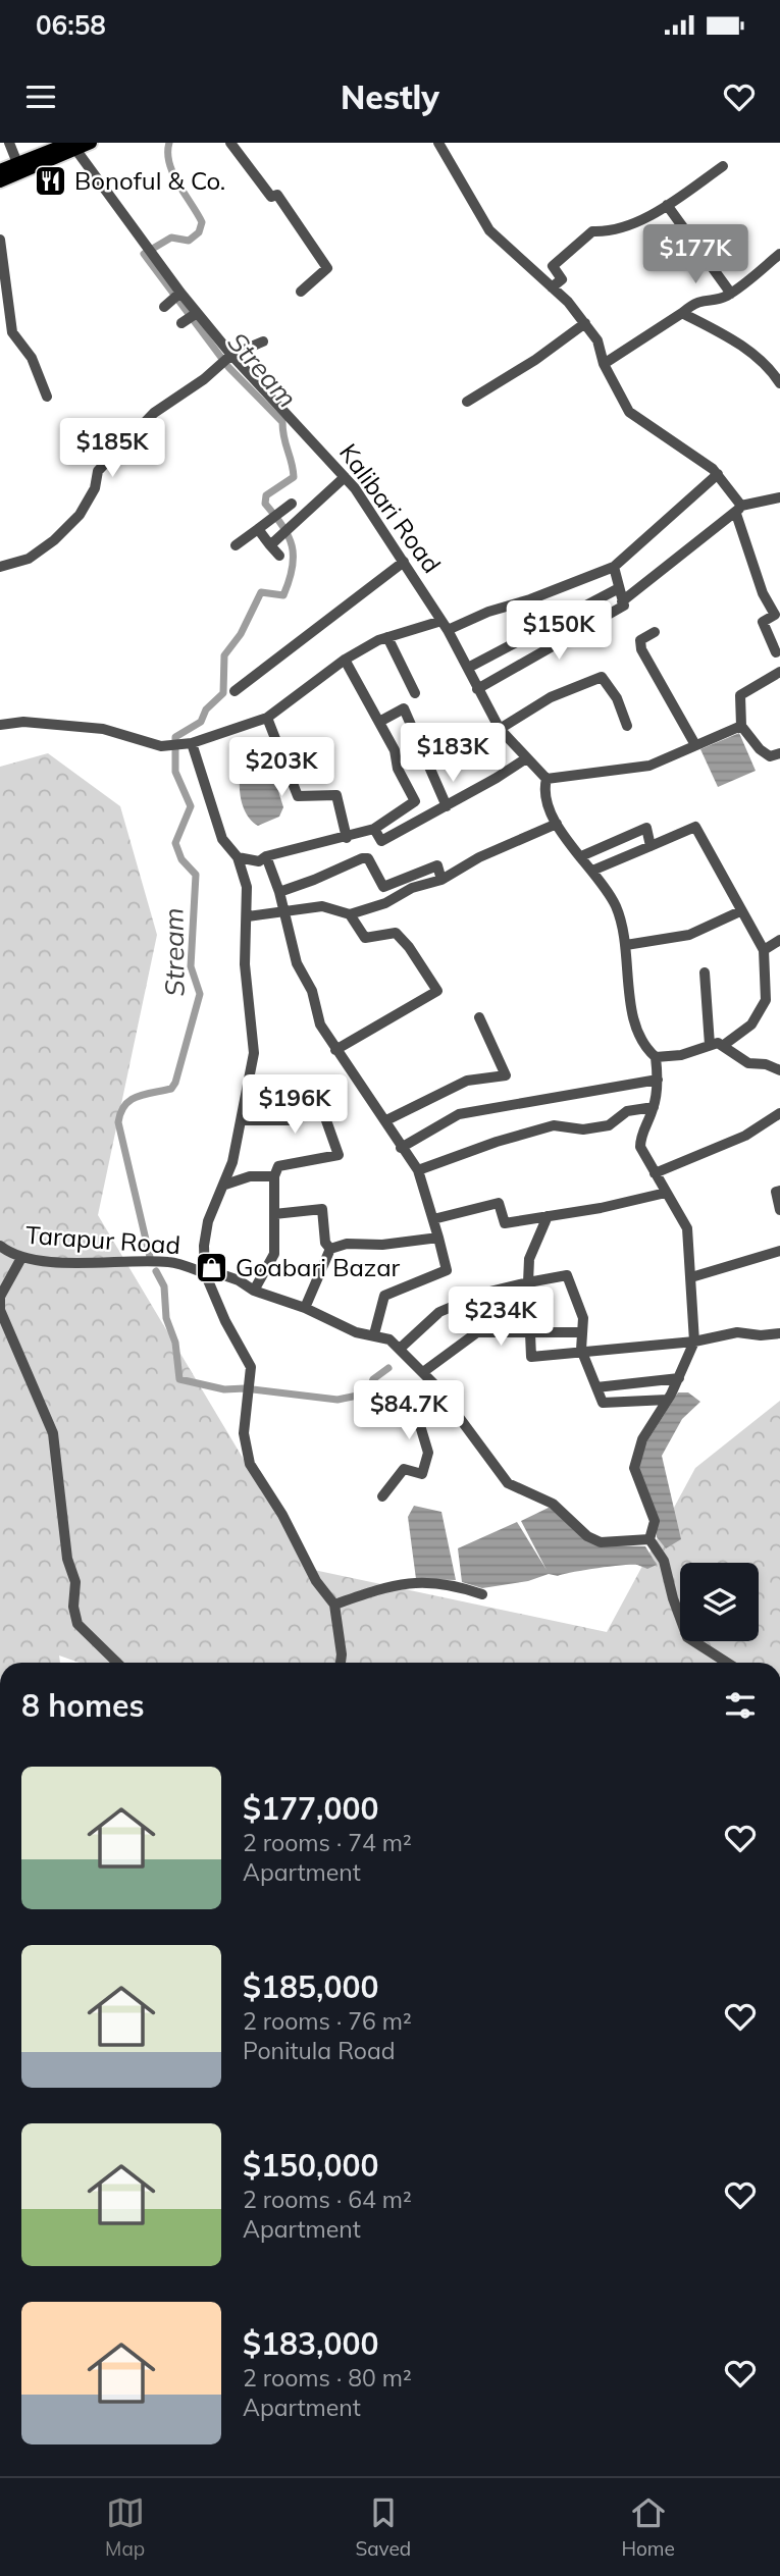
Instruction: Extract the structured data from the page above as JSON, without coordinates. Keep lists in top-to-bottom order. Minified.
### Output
{"streets":{"street":["Kalibari Road","Tarapur Road"]},"water":["Stream"],"places":{"restaurant":["Bonoful & Co."],"shop":["Goabari Bazar"]},"page":{"status":"06:58","header":"Nestly","price":["$177K","$185K","$150K","$183K","$203K","$196K","$234K","$84.7K"],"heading":"8 homes","list":[{"name":"$177,000","note":"2 rooms · 74 m² · Apartment"},{"name":"$185,000","note":"2 rooms · 76 m² · Ponitula Road"},{"name":"$150,000","note":"2 rooms · 64 m² · Apartment"},{"name":"$183,000","note":"2 rooms · 80 m² · Apartment"}],"tabs":["Map","Saved","Home"]}}
